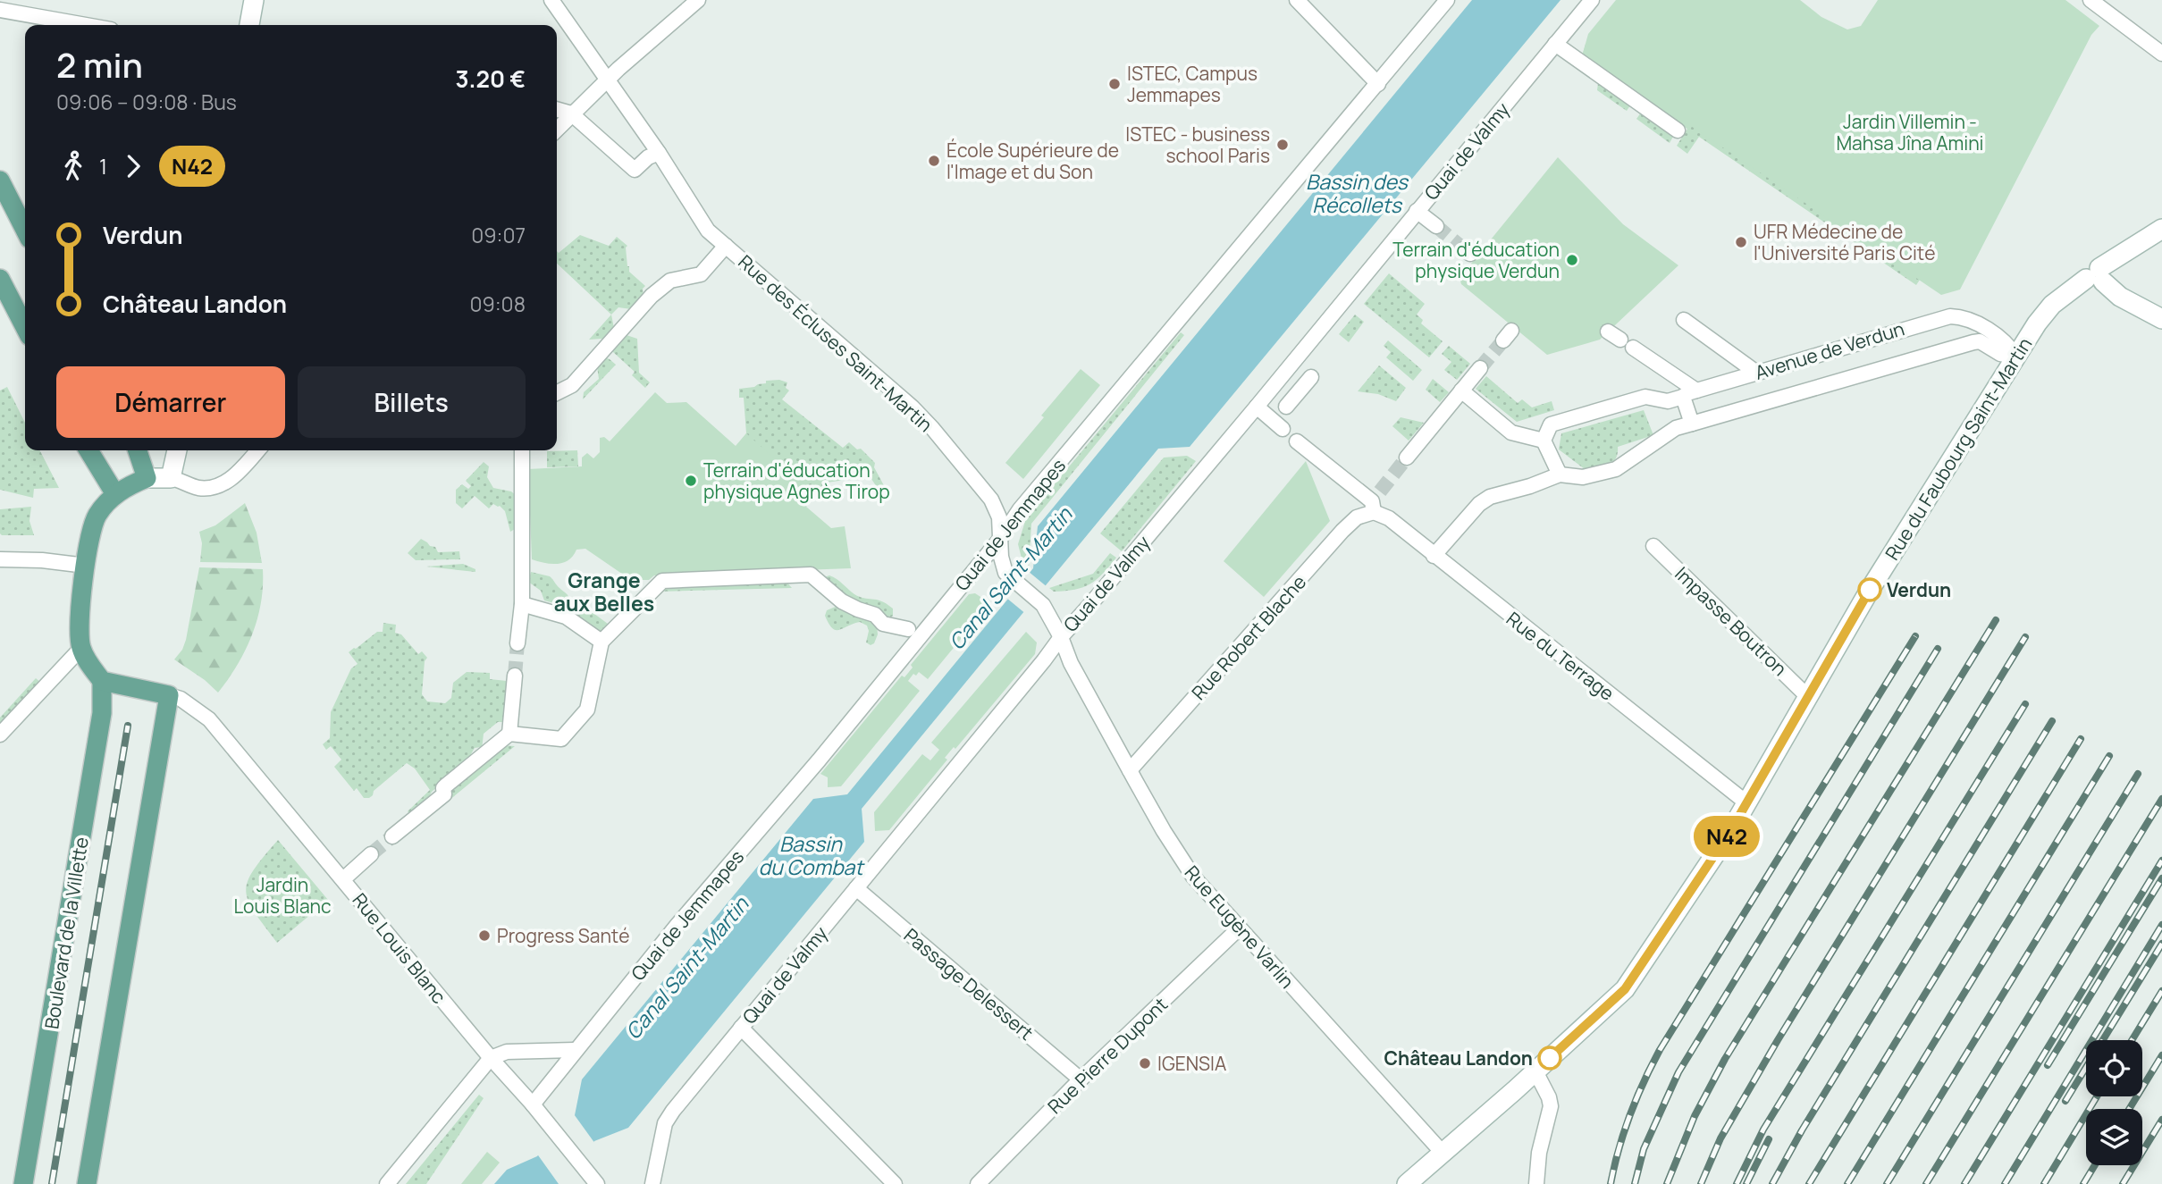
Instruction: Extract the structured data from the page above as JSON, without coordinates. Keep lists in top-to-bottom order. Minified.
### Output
{"streets":{"main road":["Rue du Faubourg Saint-Martin","Boulevard de la Villette"],"street":["Quai de Valmy","Rue des Écluses Saint-Martin","Avenue de Verdun","Quai de Jemmapes","Impasse Boutron","Rue Robert Blache","Rue du Terrage","Rue Eugène Varlin","Rue Louis Blanc","Passage Delessert","Rue Pierre Dupont"]},"crossings":[["Quai de Valmy","Rue Eugène Varlin"],["Quai de Valmy","Passage Delessert"],["Rue des Écluses Saint-Martin","Quai de Jemmapes"],["Rue des Écluses Saint-Martin","Rue Eugène Varlin"],["Avenue de Verdun","Rue du Faubourg Saint-Martin"],["Avenue de Verdun","Rue du Terrage"],["Rue du Faubourg Saint-Martin","Impasse Boutron"],["Rue du Faubourg Saint-Martin","Rue du Terrage"],["Rue du Faubourg Saint-Martin","Rue Eugène Varlin"],["Quai de Jemmapes","Rue Louis Blanc"],["Rue Robert Blache","Rue du Terrage"],["Rue Robert Blache","Rue Eugène Varlin"],["Rue Eugène Varlin","Rue Pierre Dupont"],["Passage Delessert","Rue Pierre Dupont"]],"districts":["Grange aux Belles"],"water":["Bassin des Récollets","Canal Saint-Martin","Bassin du Combat"],"parks":["Jardin Villemin - Mahsa Jîna Amini","Jardin Louis Blanc"],"places":["ISTEC, Campus Jemmapes","ISTEC - business school Paris","École Supérieure de l'Image et du Son","UFR Médecine de l'Université Paris Cité","Terrain d'éducation physique Verdun","Terrain d'éducation physique Agnès Tirop","Verdun","Progress Santé","Château Landon","IGENSIA"],"lines":["bus line N42"],"page":{"on_map":"N42","heading":["2 min","09:06 – 09:08 · Bus","3.20 €"],"legs":["1","N42"],"list":[{"name":"Verdun","value":"09:07"},{"name":"Château Landon","value":"09:08"}],"buttons":["Démarrer","Billets"]}}
